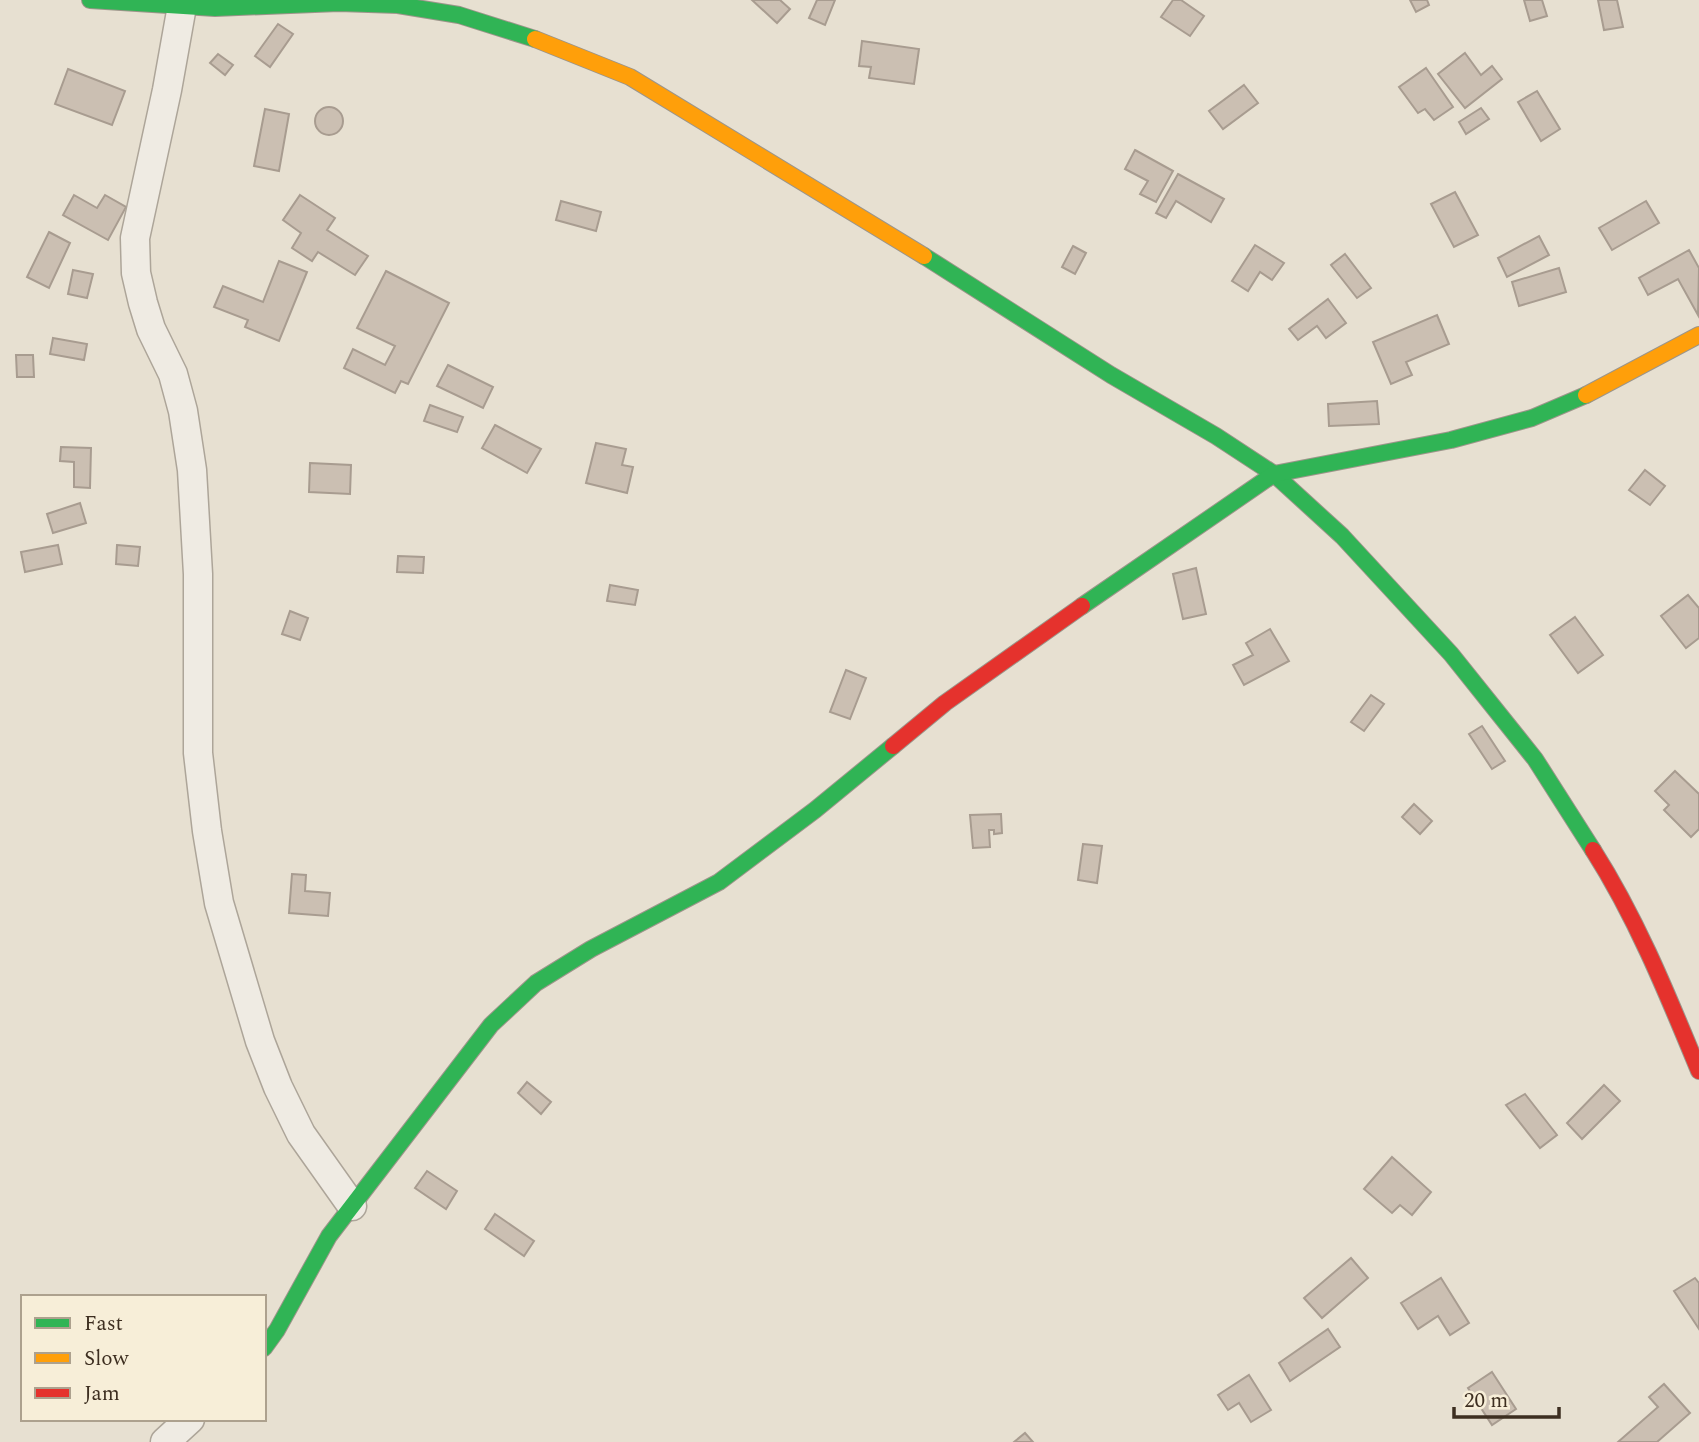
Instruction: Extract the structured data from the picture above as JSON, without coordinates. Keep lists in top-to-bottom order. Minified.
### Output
{"legend":["Fast","Slow","Jam"],"scale_bar":"20 m"}
